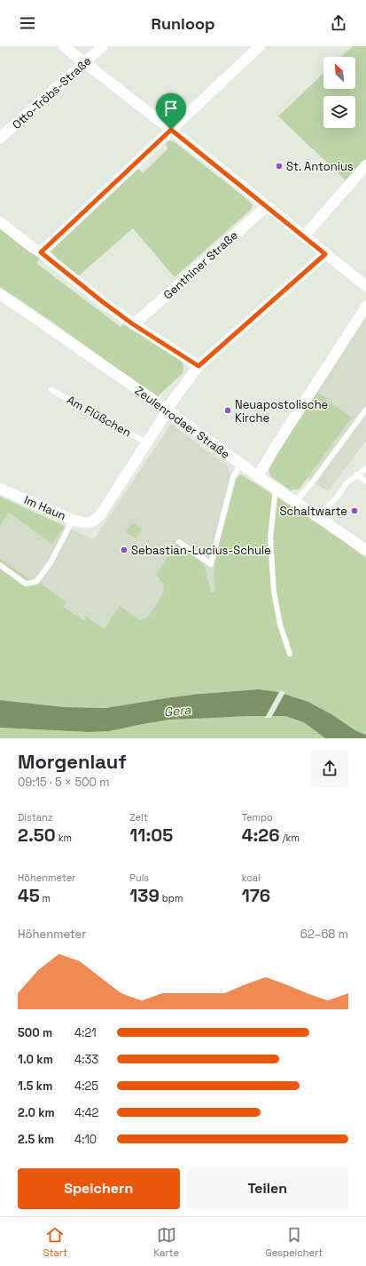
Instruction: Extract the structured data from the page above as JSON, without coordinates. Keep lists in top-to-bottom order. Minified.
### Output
{"streets":{"street":["Otto-Tröbs-Straße","Genthiner Straße","Zeulenrodaer Straße","Im Haun"],"lane":["Am Flüßchen"]},"crossings":[["Am Flüßchen","Im Haun"]],"water":["Gera"],"places":["St. Antonius","Neuapostolische Kirche","Schaltwarte","Sebastian-Lucius-Schule"],"north":"top left","page":{"header":"Runloop","heading":["Morgenlauf","09:15 · 5 × 500 m"],"stats":[["Distanz","2.50 km"],["Zeit","11:05"],["Tempo","4:26 /km"],["Höhenmeter","45 m"],["Puls","139 bpm"],["kcal","176"]],"chart":["Höhenmeter","62–68 m"],"list":[{"name":"500 m","note":"4:21"},{"name":"1.0 km","note":"4:33"},{"name":"1.5 km","note":"4:25"},{"name":"2.0 km","note":"4:42"},{"name":"2.5 km","note":"4:10"}],"buttons":["Speichern","Teilen"],"tabs":["Start","Karte","Gespeichert"]}}
